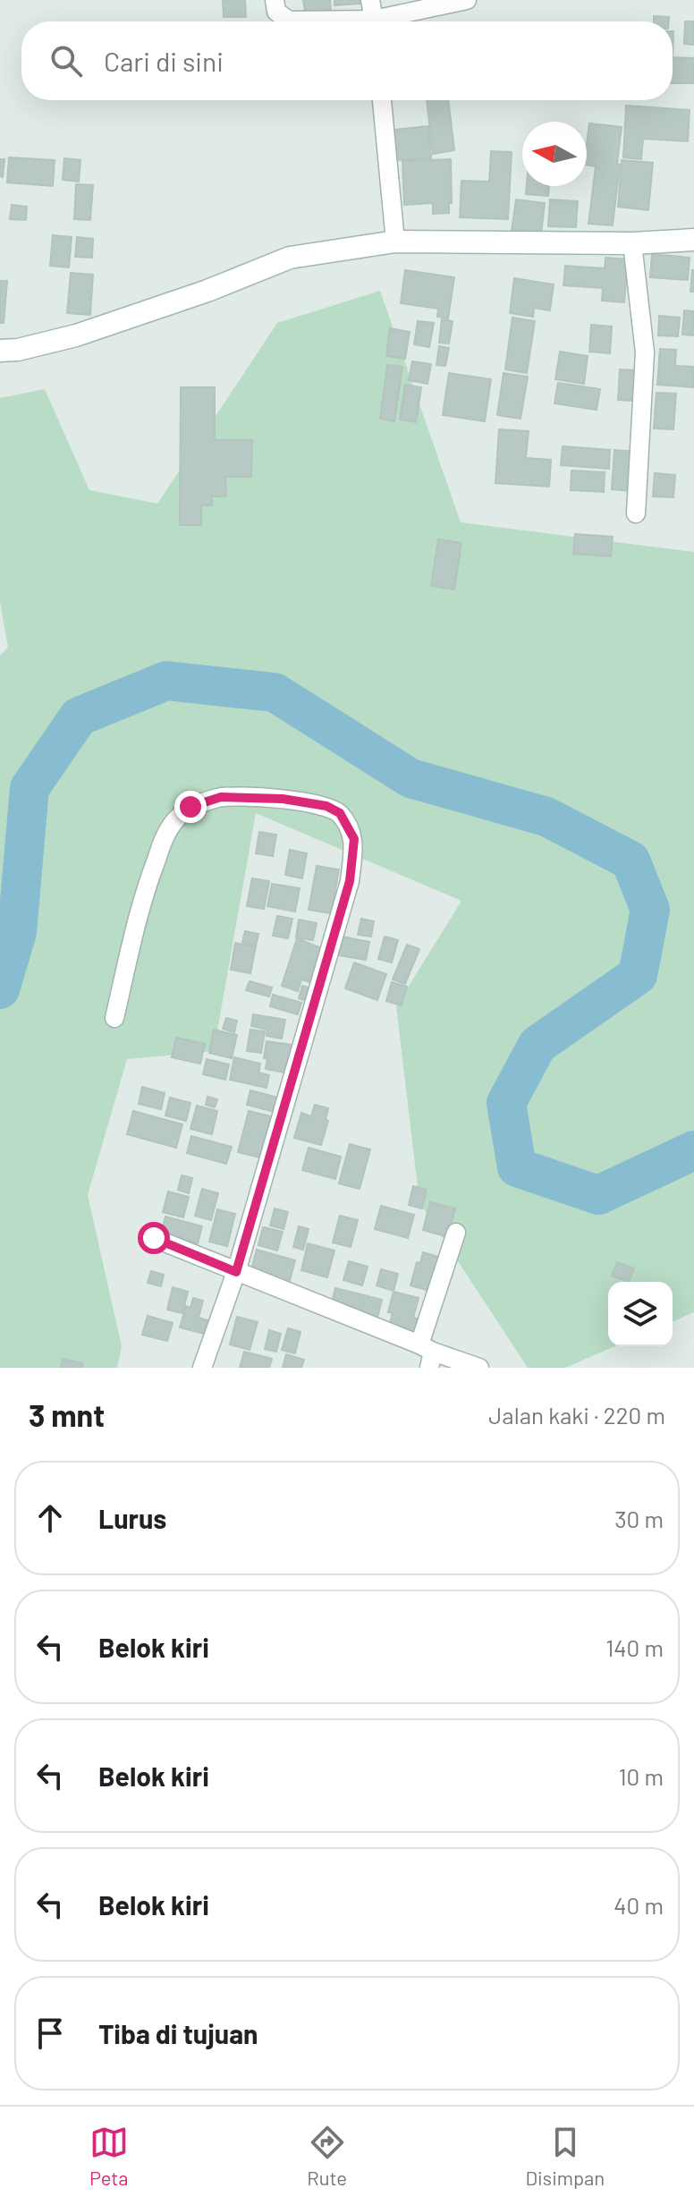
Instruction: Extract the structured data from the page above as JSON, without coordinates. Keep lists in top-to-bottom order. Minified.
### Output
{"north":"left","page":{"search":"Cari di sini","heading":["3 mnt","Jalan kaki · 220 m"],"list":[["Lurus","30 m"],["Belok kiri","140 m"],["Belok kiri","10 m"],["Belok kiri","40 m"],"Tiba di tujuan"],"nav":["Peta","Rute","Disimpan"]}}
